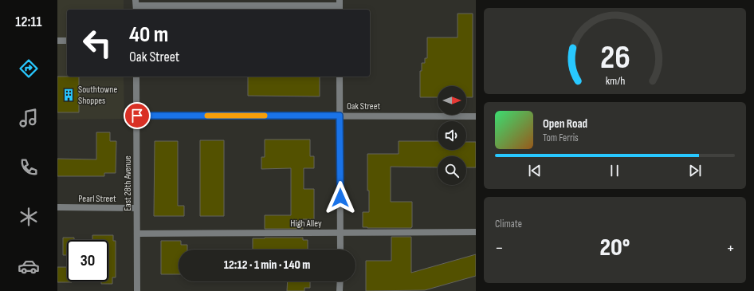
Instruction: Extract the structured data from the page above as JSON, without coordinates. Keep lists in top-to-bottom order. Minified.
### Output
{"streets":{"street":["Oak Street","East 28th Avenue","Pearl Street","High Alley"]},"crossings":[["Oak Street","East 28th Avenue"],["East 28th Avenue","Pearl Street"],["East 28th Avenue","High Alley"]],"places":{"building":["Southtowne Shoppes"]},"north":"right","page":{"tabs":"12:11","turn":["40 m","Oak Street"],"song":["Open Road","Tom Ferris"],"tile":"Climate","heat":["−","20°","+"],"limit":"30","trip":"12:12 · 1 min · 140 m","gauge":["26","km/h"]}}
